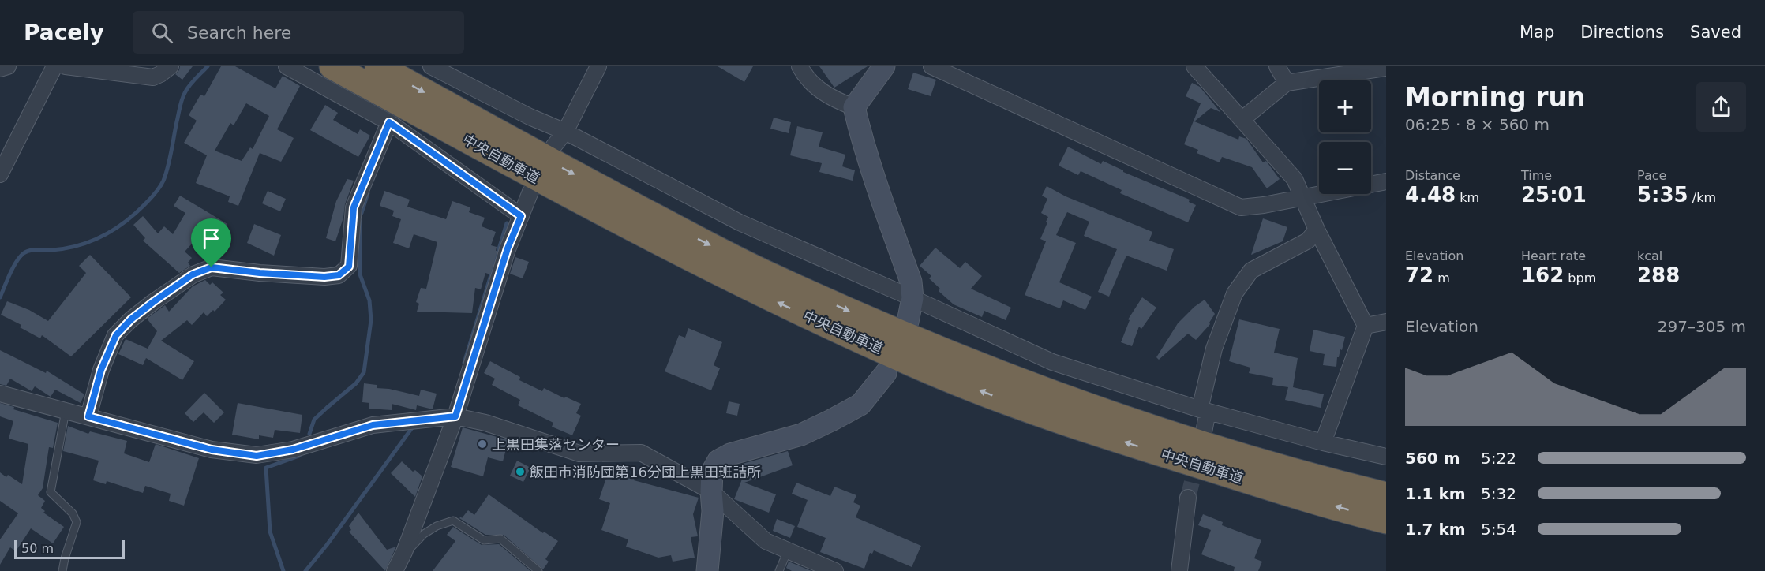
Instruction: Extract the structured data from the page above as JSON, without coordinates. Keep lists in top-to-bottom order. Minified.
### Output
{"streets":{"highway":["中央自動車道"]},"places":["上黒田集落センター","飯田市消防団第16分団上黒田班詰所"],"scale_bar":"50 m","page":{"header":"Pacely","search":"Search here","nav":["Map","Directions","Saved"],"heading":["Morning run","06:25 · 8 × 560 m"],"map_buttons":["+","−"],"stats":[["Distance","4.48 km"],["Time","25:01"],["Pace","5:35 /km"],["Elevation","72 m"],["Heart rate","162 bpm"],["kcal","288"]],"chart":["Elevation","297–305 m"],"list":[{"name":"560 m","note":"5:22"},{"name":"1.1 km","note":"5:32"},{"name":"1.7 km","note":"5:54"}],"scale":"50 m"}}
